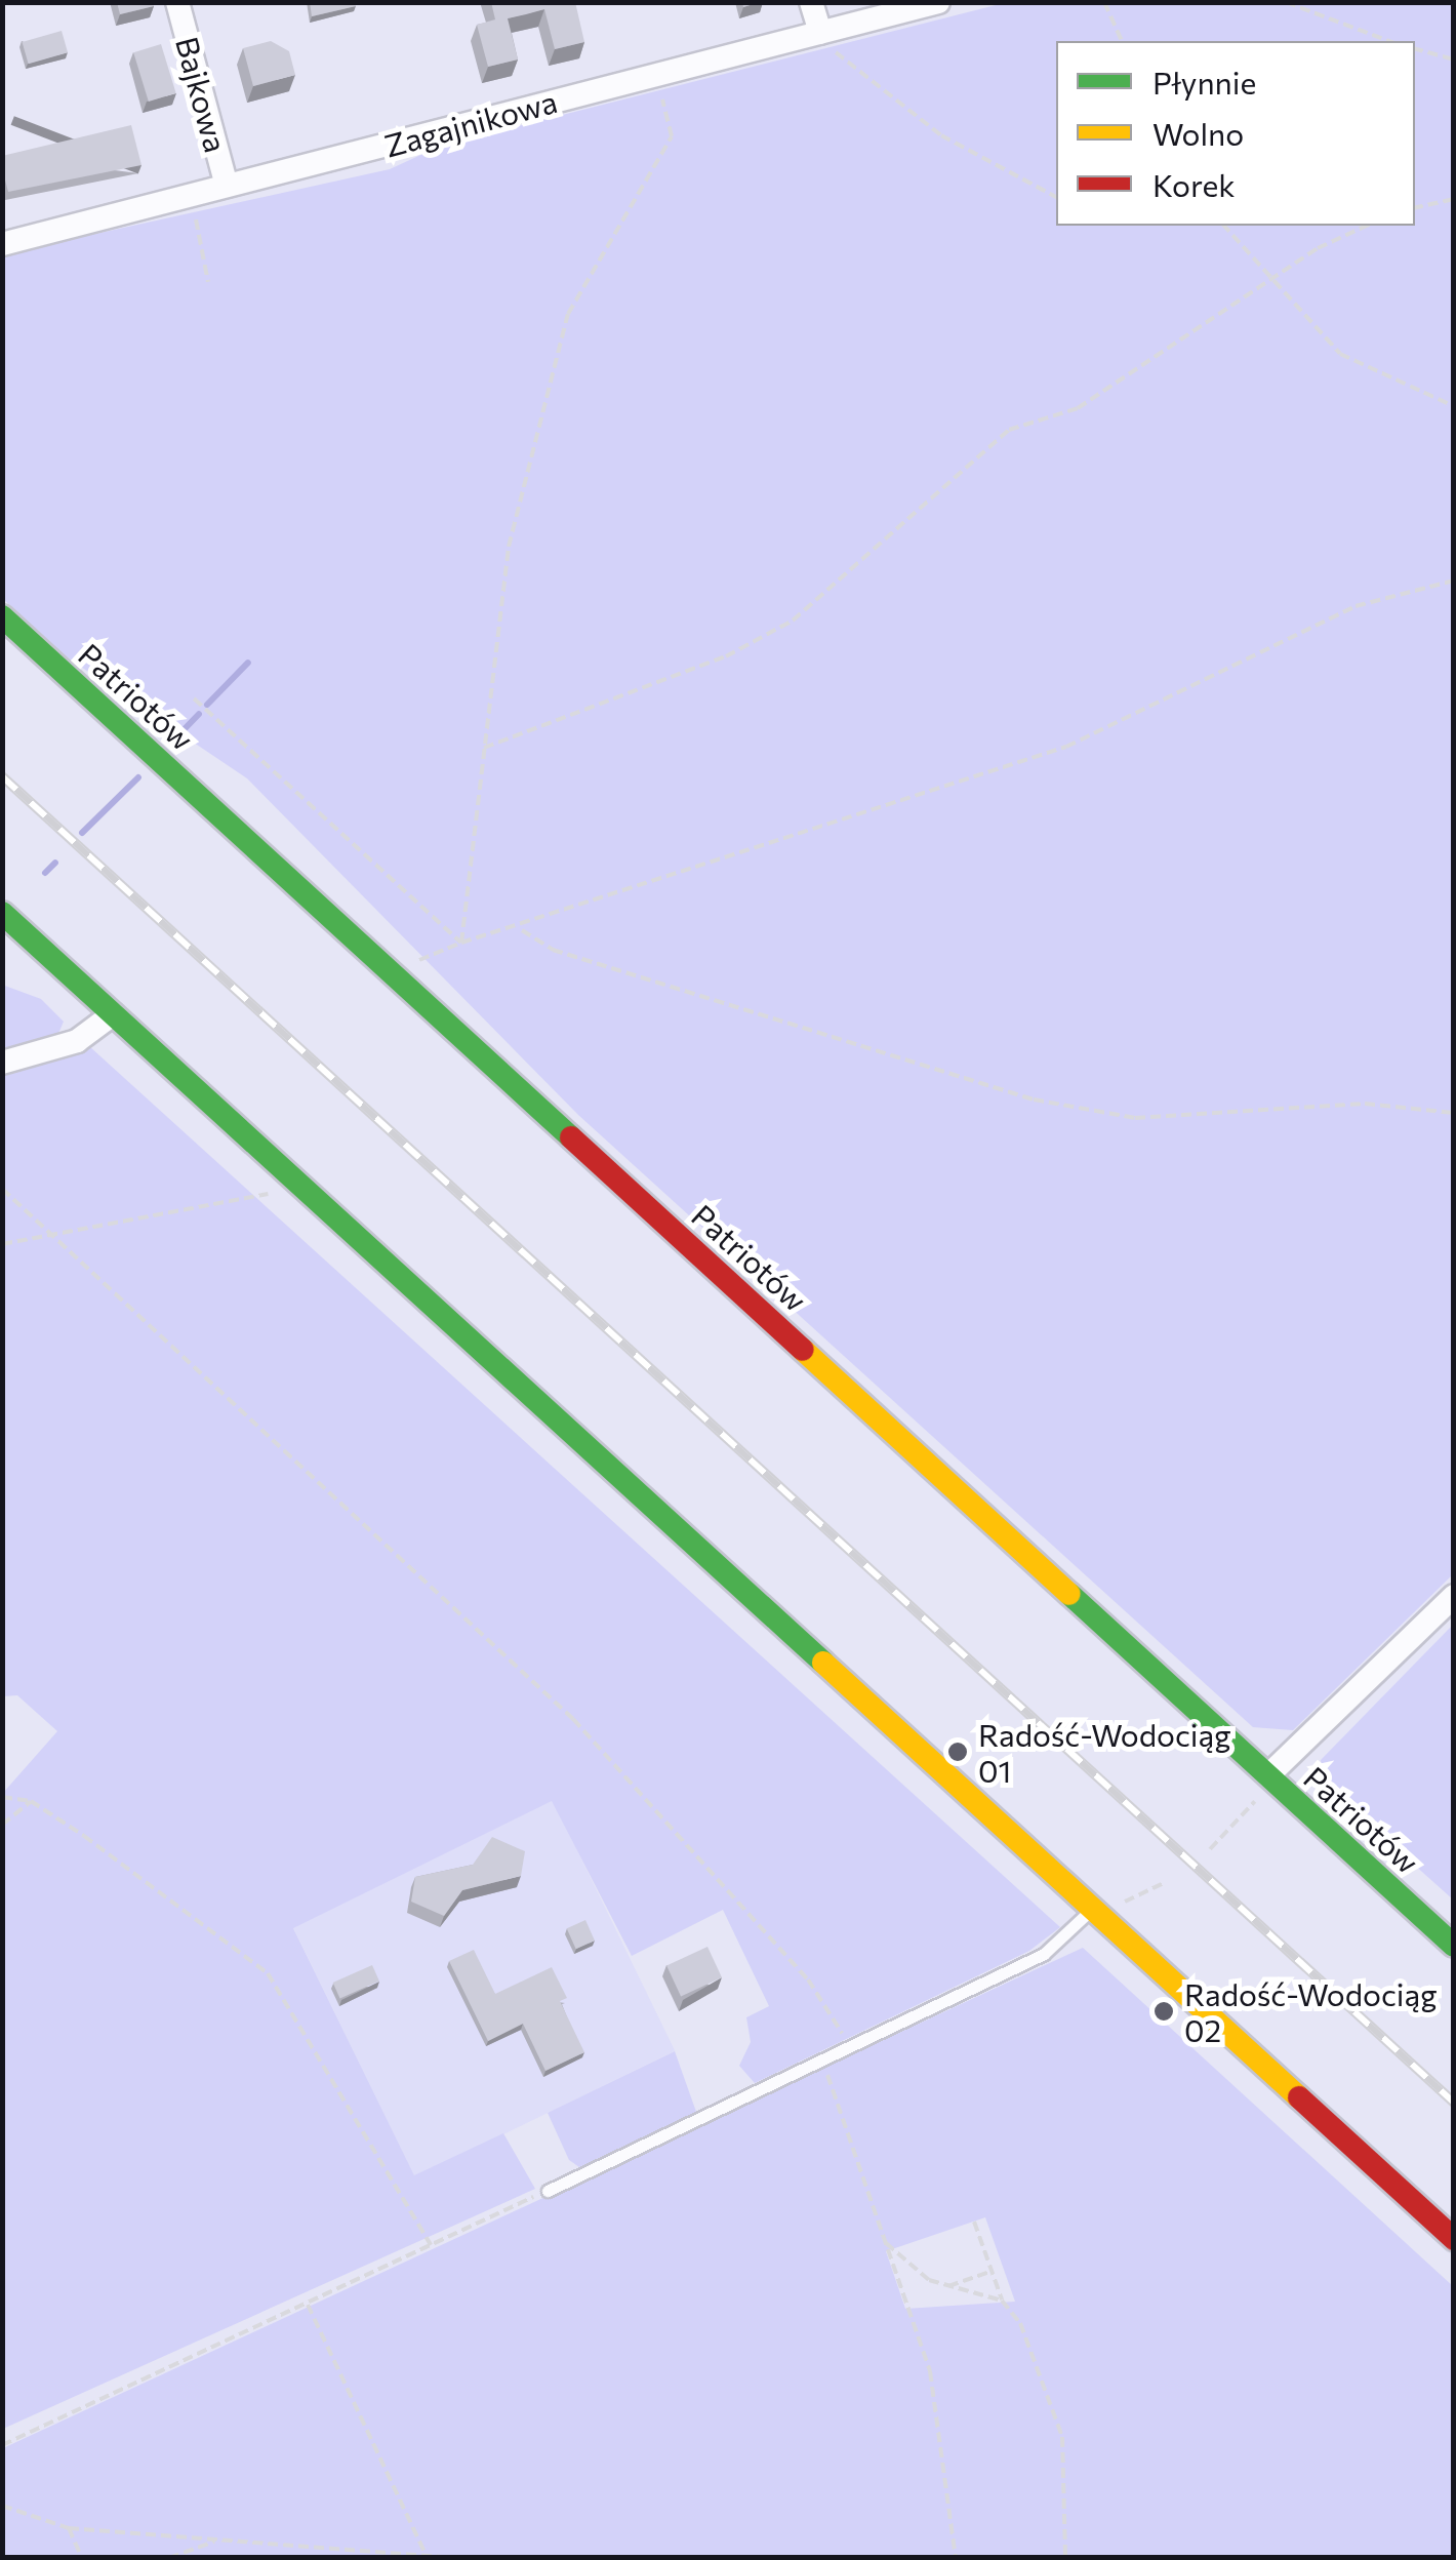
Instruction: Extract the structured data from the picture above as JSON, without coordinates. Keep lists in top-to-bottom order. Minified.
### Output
{"streets":{"main road":["Patriotów"],"street":["Bajkowa","Zagajnikowa"]},"crossings":[["Bajkowa","Zagajnikowa"]],"places":["Radość-Wodociąg 01","Radość-Wodociąg 02"],"legend":["Płynnie","Wolno","Korek"]}
